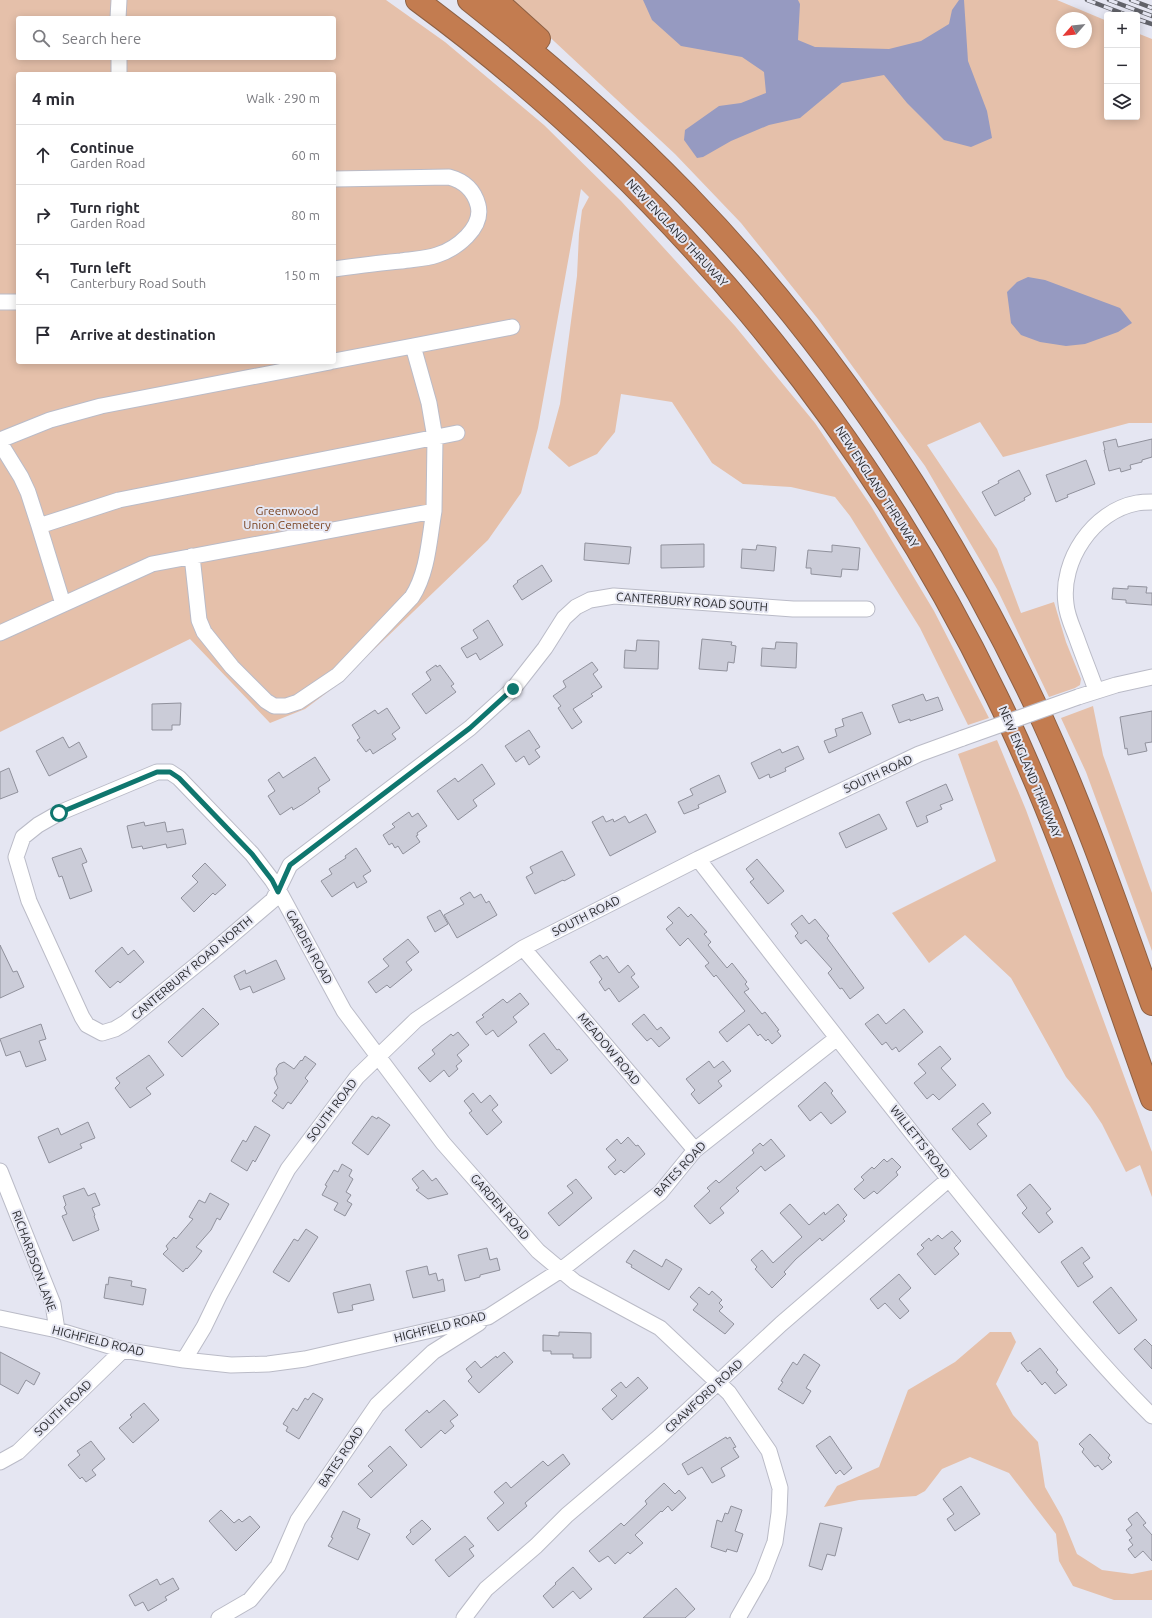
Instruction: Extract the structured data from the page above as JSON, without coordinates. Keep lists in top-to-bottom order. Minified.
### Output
{"streets":{"highway":["NEW ENGLAND THRUWAY"],"street":["CANTERBURY ROAD SOUTH","SOUTH ROAD","GARDEN ROAD","CANTERBURY ROAD NORTH","MEADOW ROAD","WILLETTS ROAD","BATES ROAD","RICHARDSON LANE","HIGHFIELD ROAD","CRAWFORD ROAD"]},"crossings":[["CANTERBURY ROAD SOUTH","GARDEN ROAD"],["CANTERBURY ROAD SOUTH","CANTERBURY ROAD NORTH"],["SOUTH ROAD","GARDEN ROAD"],["SOUTH ROAD","MEADOW ROAD"],["SOUTH ROAD","WILLETTS ROAD"],["SOUTH ROAD","HIGHFIELD ROAD"],["GARDEN ROAD","CANTERBURY ROAD NORTH"],["GARDEN ROAD","BATES ROAD"],["GARDEN ROAD","HIGHFIELD ROAD"],["MEADOW ROAD","BATES ROAD"],["WILLETTS ROAD","BATES ROAD"],["WILLETTS ROAD","CRAWFORD ROAD"],["BATES ROAD","HIGHFIELD ROAD"],["RICHARDSON LANE","HIGHFIELD ROAD"]],"parks":["Greenwood Union Cemetery"],"north":"bottom left","page":{"map_buttons":["+","−"],"search":"Search here","heading":["4 min","Walk · 290 m"],"list":[["Continue","Garden Road","60 m"],["Turn right","Garden Road","80 m"],["Turn left","Canterbury Road South","150 m"],"Arrive at destination"]}}
